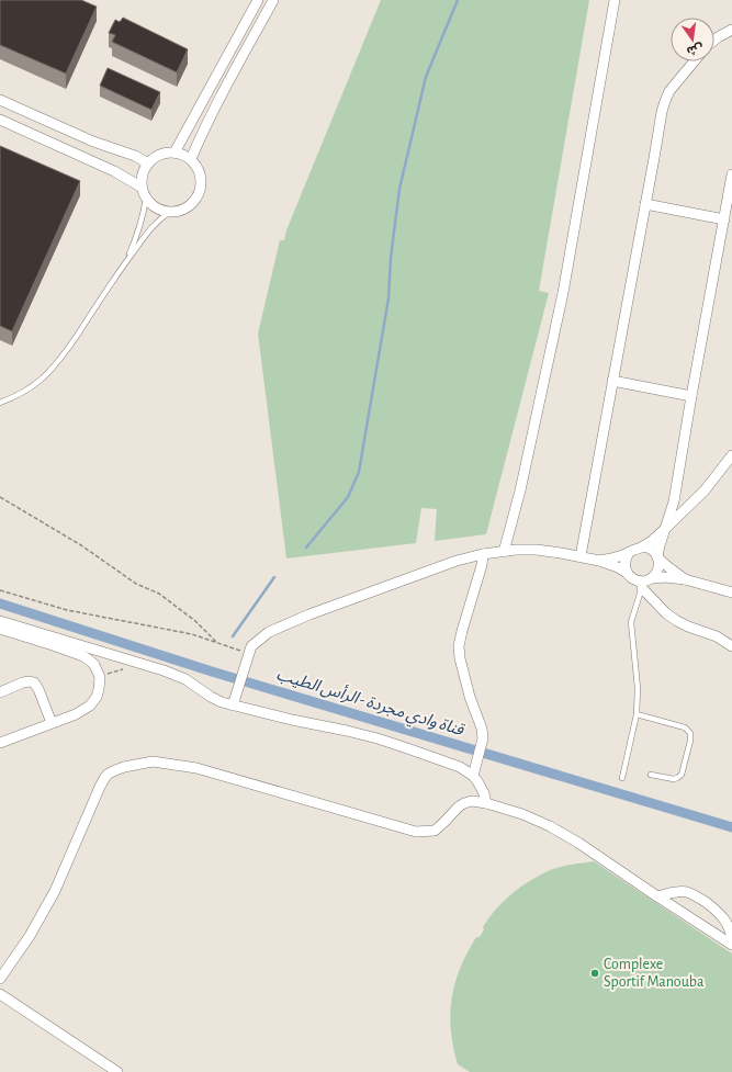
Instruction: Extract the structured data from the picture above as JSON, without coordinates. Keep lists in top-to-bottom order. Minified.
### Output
{"water":["قناة وادي مجردة - الرأس الطيب"],"places":["Complexe Sportif Manouba"],"north":"bottom"}
